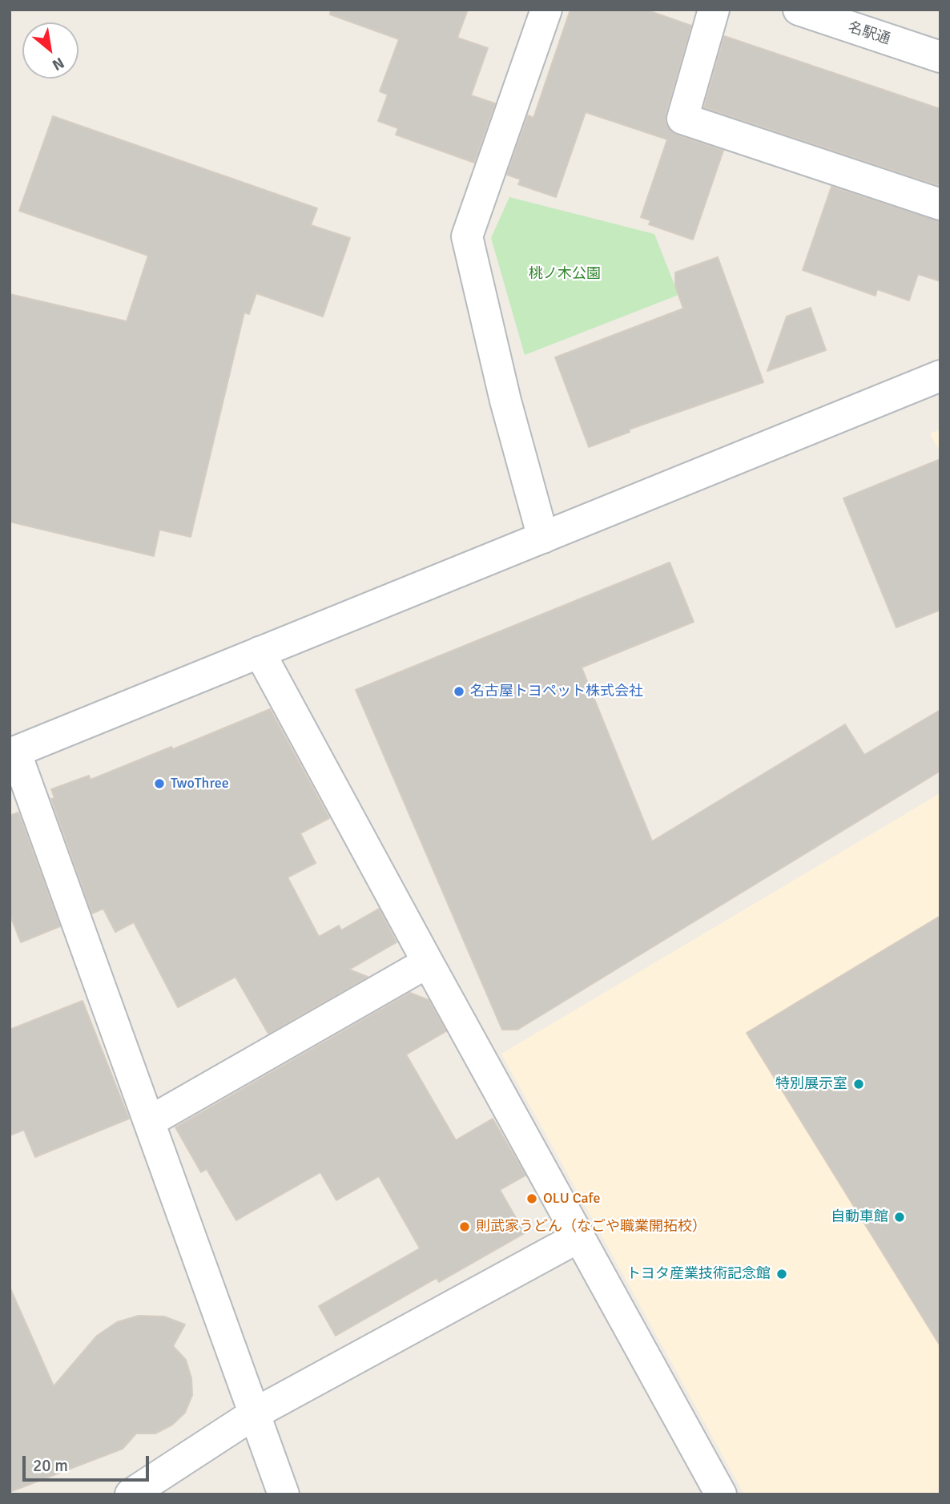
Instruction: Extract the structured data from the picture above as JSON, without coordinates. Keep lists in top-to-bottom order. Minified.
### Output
{"streets":{"street":["名駅通"]},"parks":["桃ノ木公園"],"places":["名古屋トヨペット株式会社","TwoThree","特別展示室","OLU Cafe","自動車館","則武家うどん（なごや職業開拓校）","トヨタ産業技術記念館"],"scale_bar":"20 m","north":"bottom right"}
